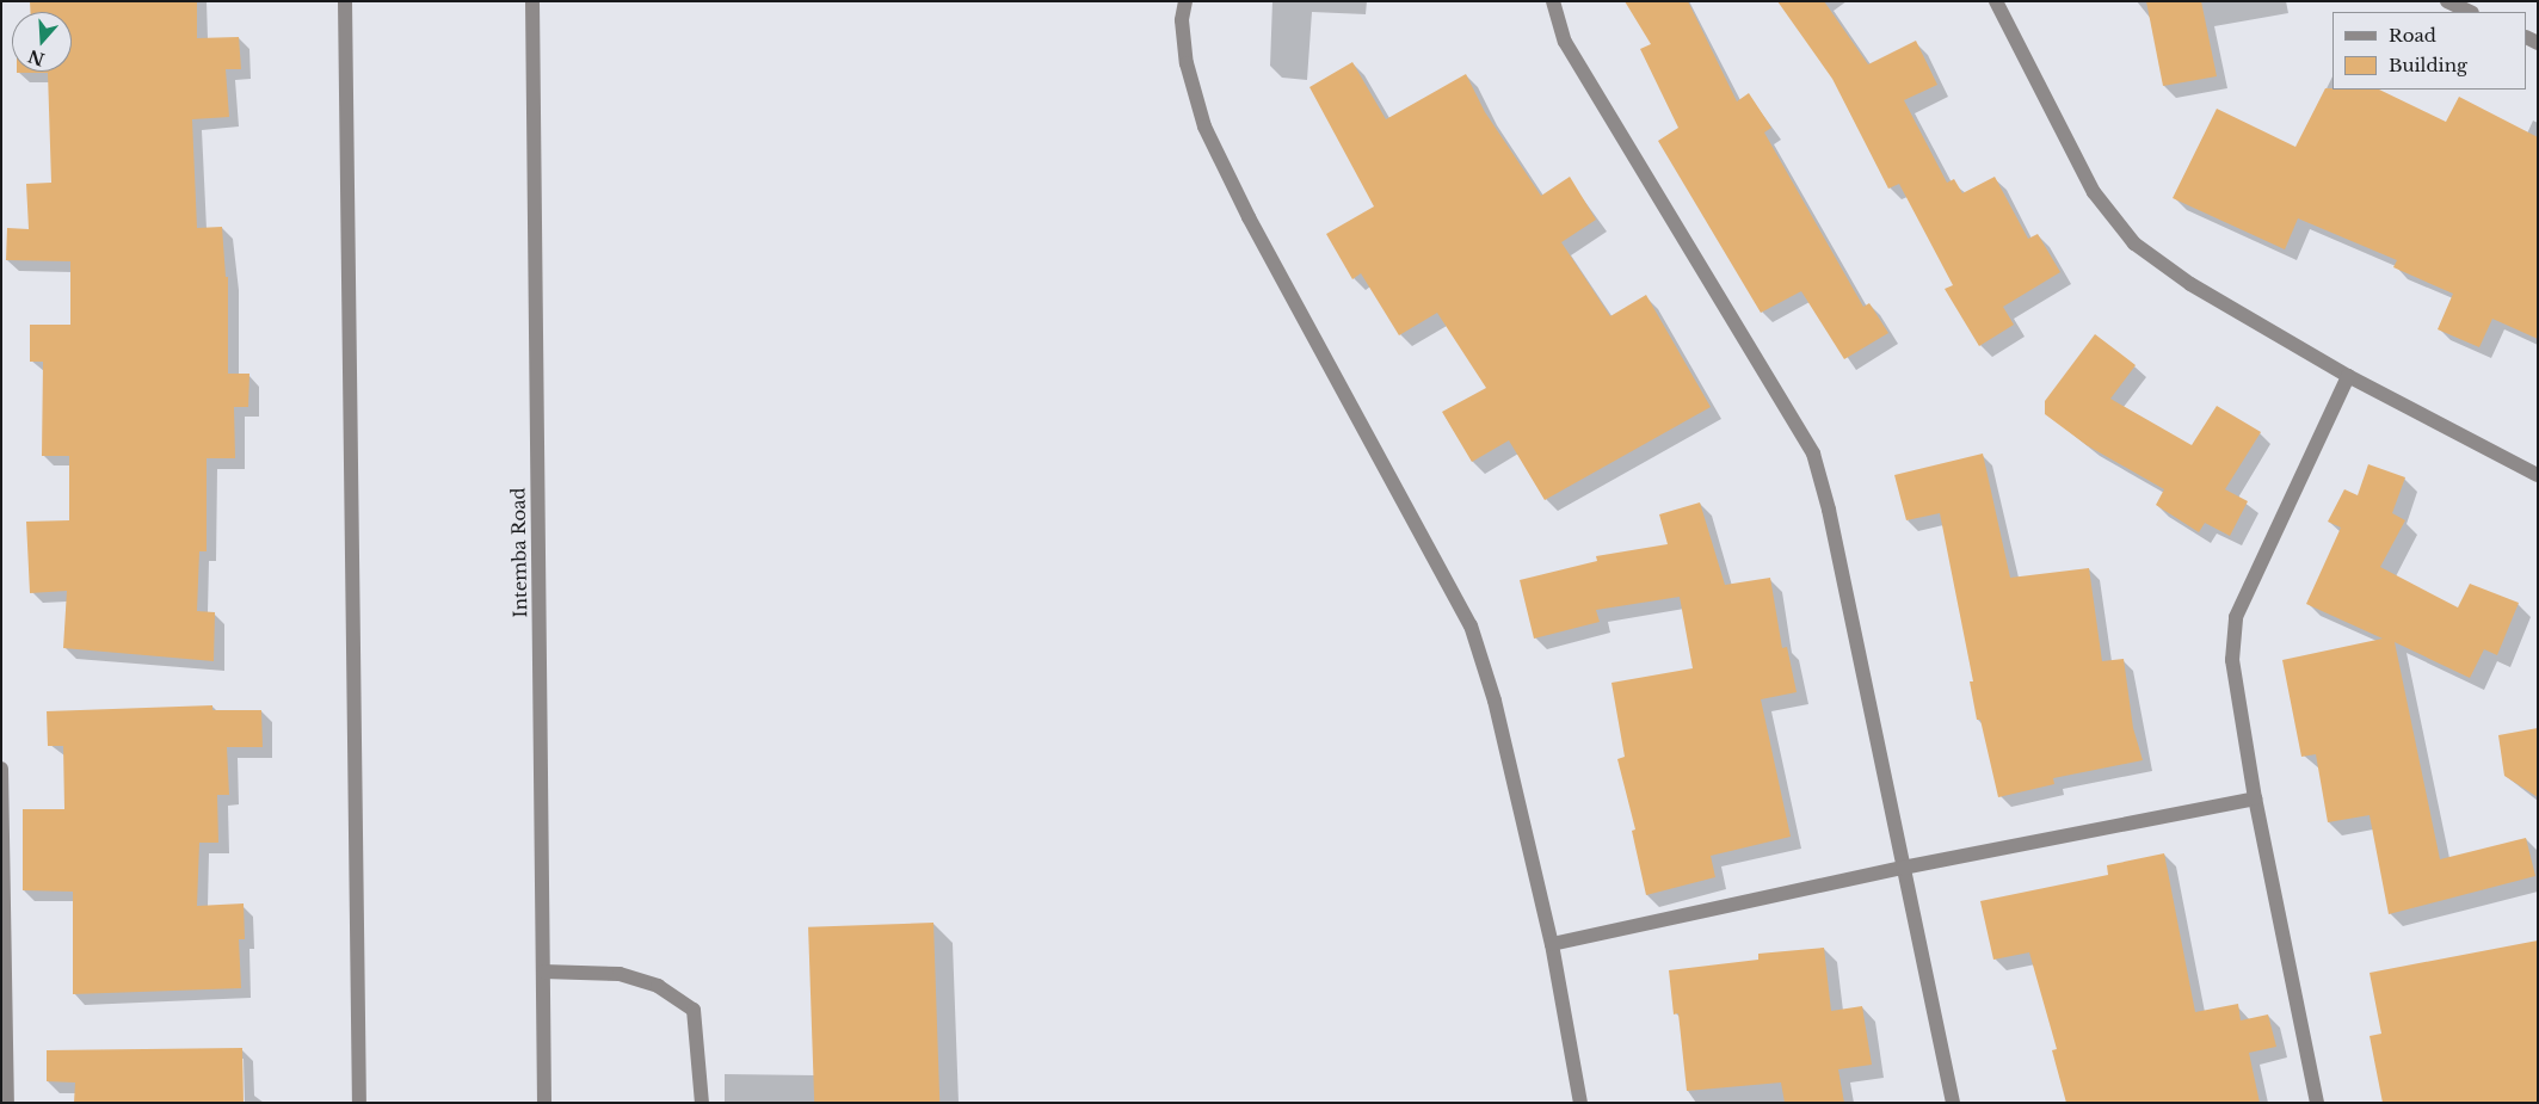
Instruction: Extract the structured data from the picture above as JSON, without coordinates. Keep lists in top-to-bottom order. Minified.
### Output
{"streets":{"street":["Intemba Road"]},"legend":["Road","Building"],"north":"bottom"}
